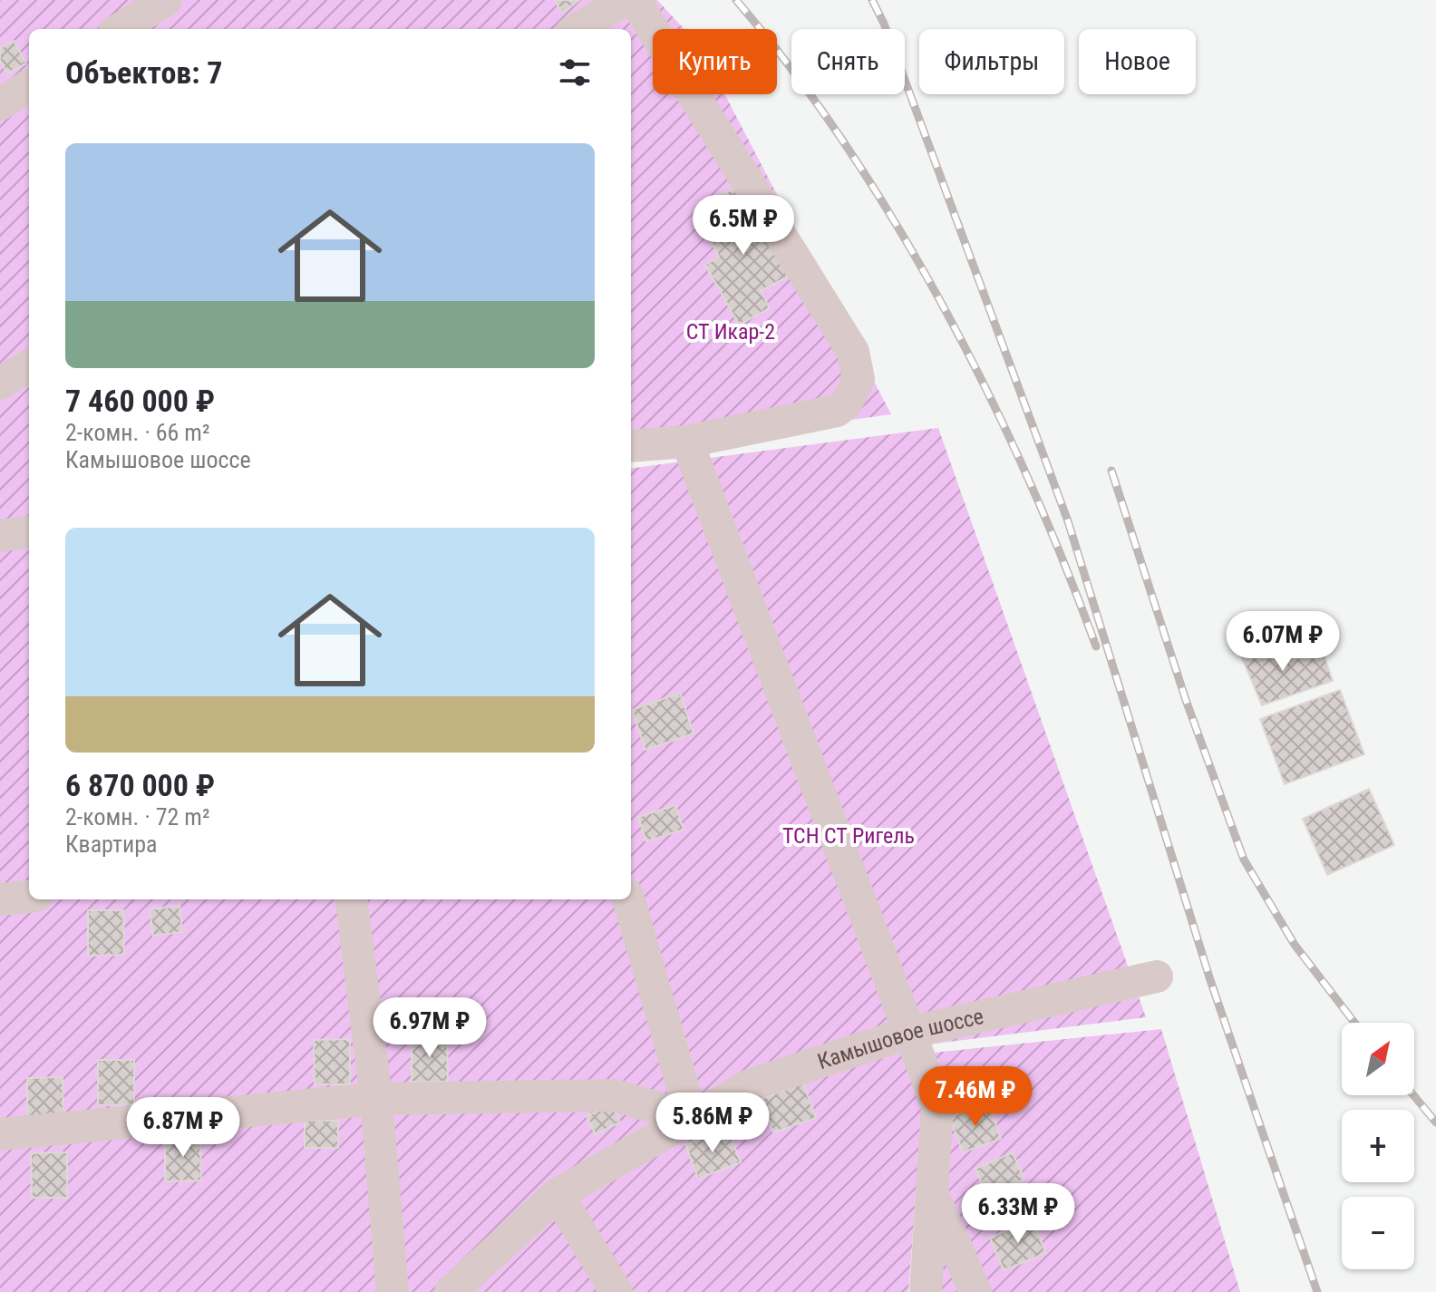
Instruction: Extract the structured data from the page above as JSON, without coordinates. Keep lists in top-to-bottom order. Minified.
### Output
{"streets":{"street":["Камышовое шоссе"]},"parks":["СТ Икар-2","ТСН СТ Ригель"],"north":"top right","page":{"chip":["Купить","Снять","Фильтры","Новое"],"heading":"Объектов: 7","list":[{"name":"7 460 000 ₽","note":"2-комн. · 66 m² · Камышовое шоссе"},{"name":"6 870 000 ₽","note":"2-комн. · 72 m² · Квартира"}],"price":["6.5M ₽","6.07M ₽","6.97M ₽","7.46M ₽","5.86M ₽","6.87M ₽","6.33M ₽"],"map_buttons":["+","−"]}}
